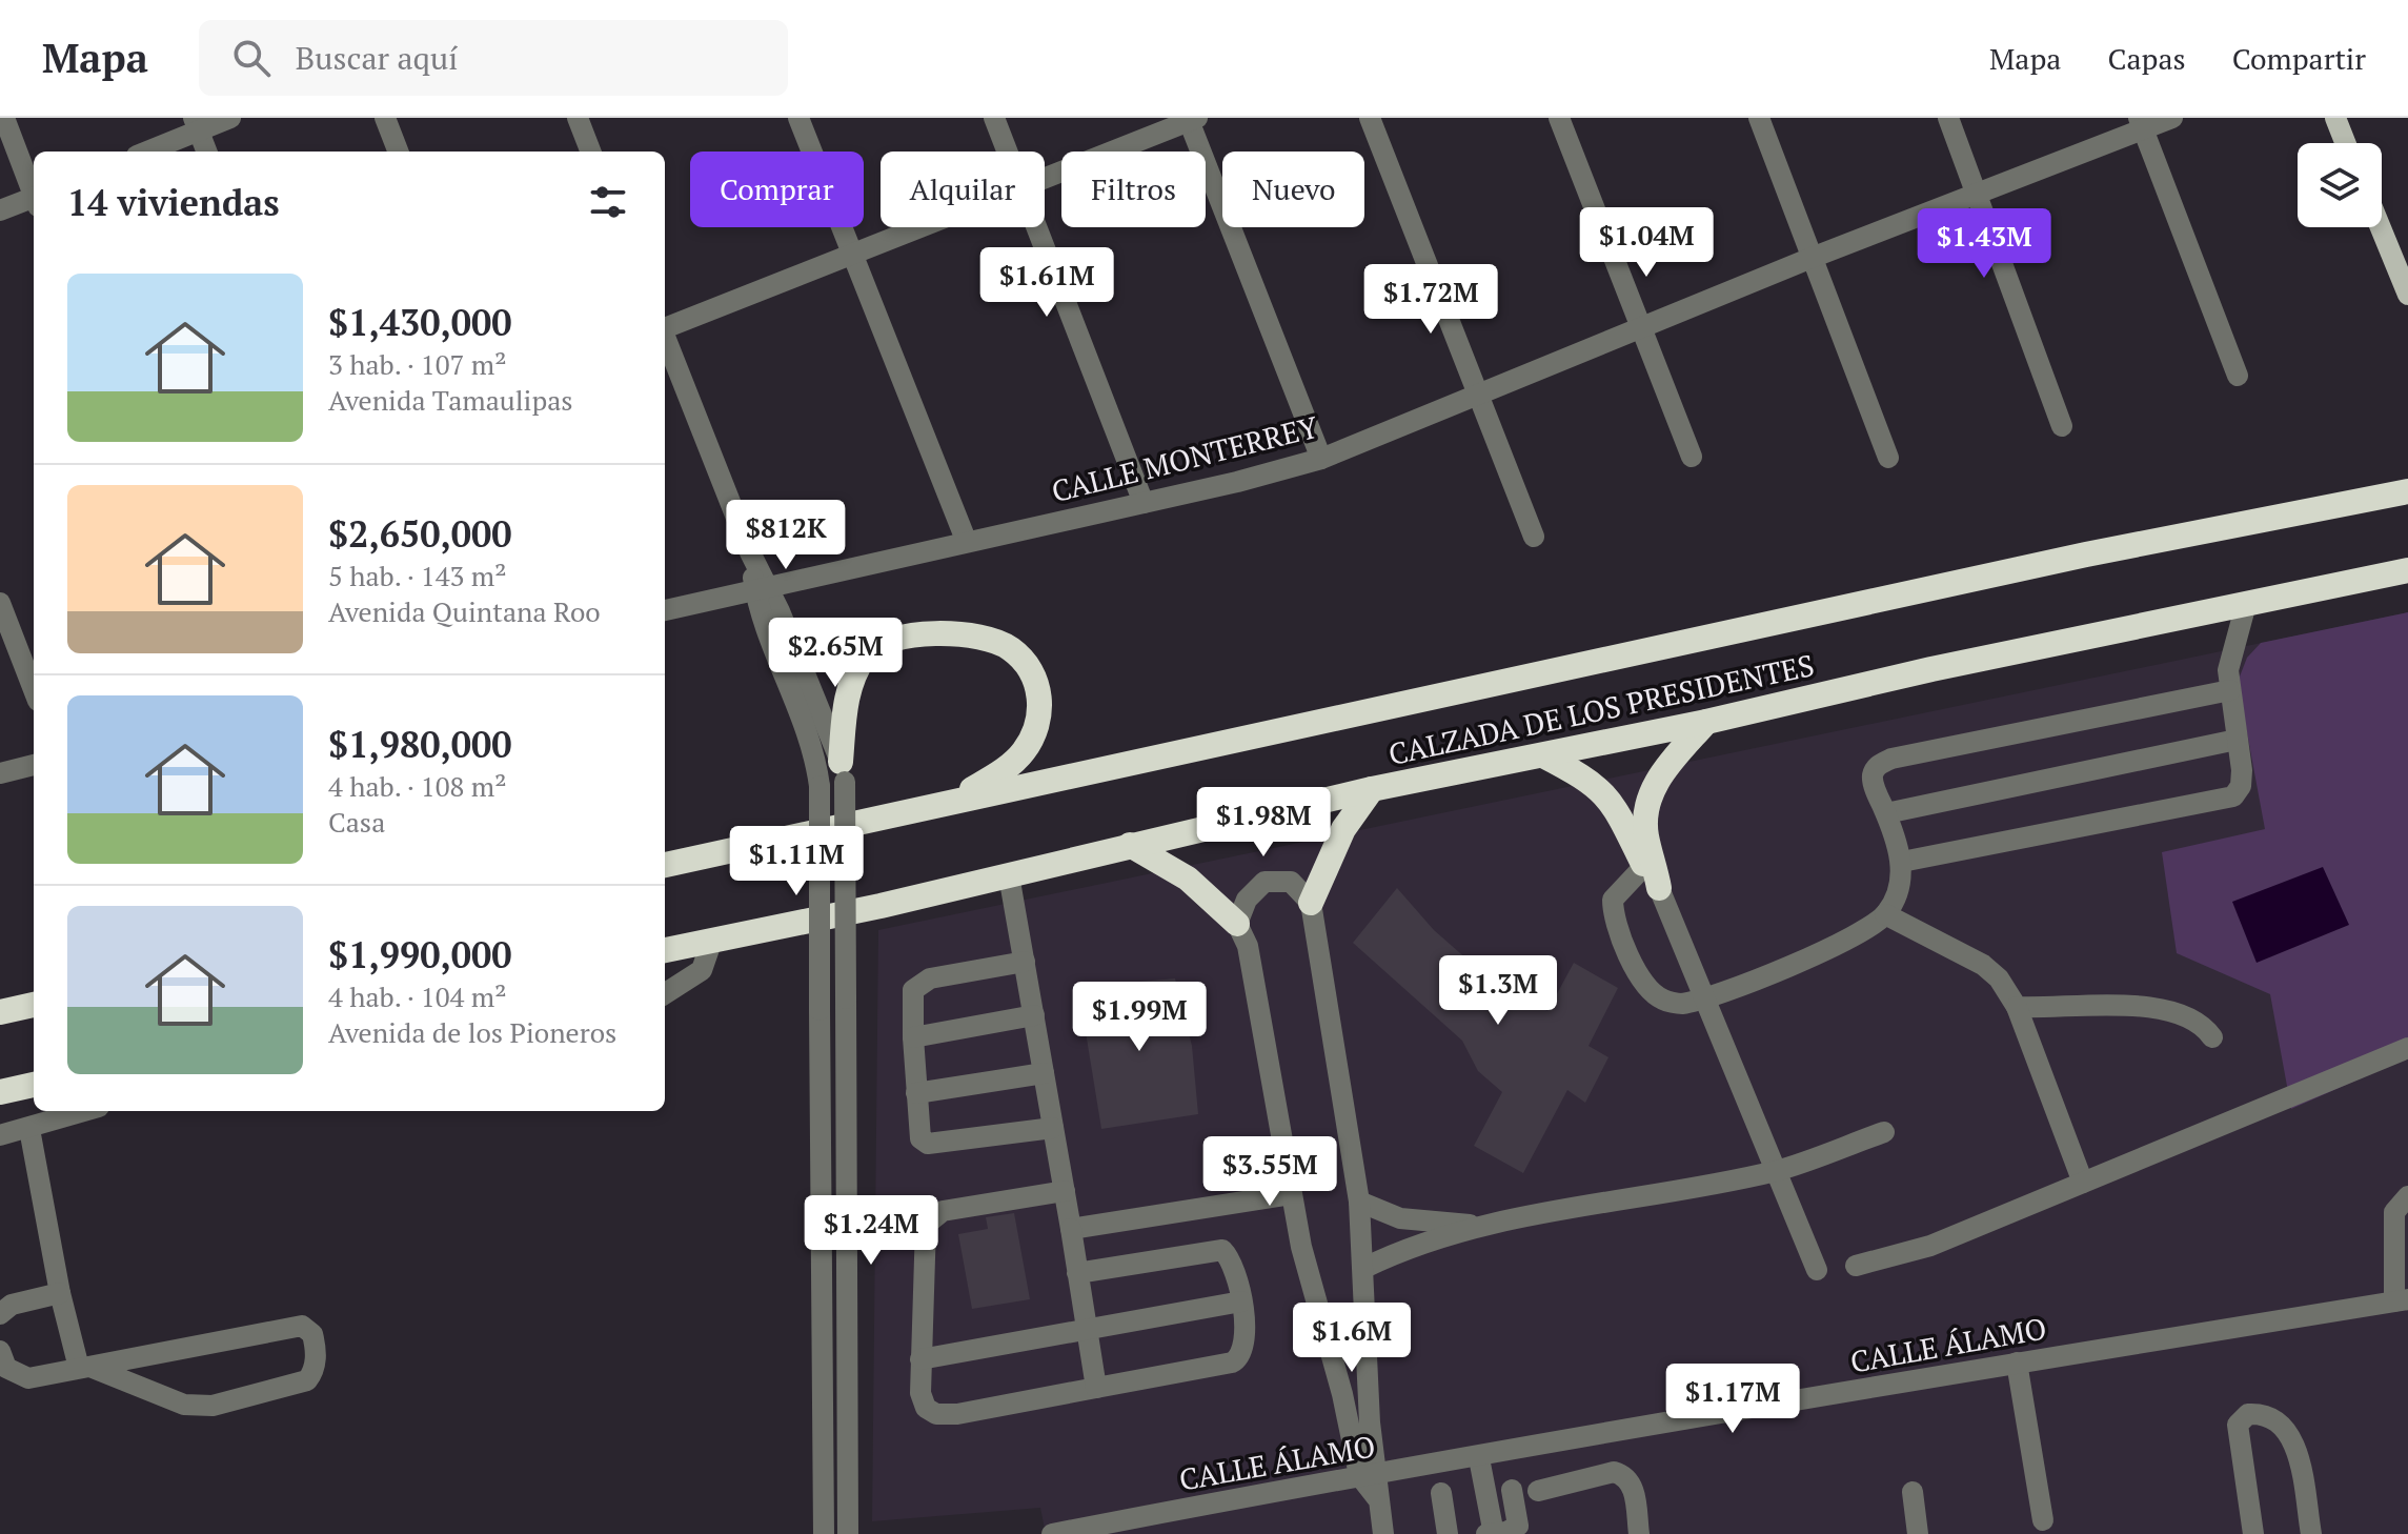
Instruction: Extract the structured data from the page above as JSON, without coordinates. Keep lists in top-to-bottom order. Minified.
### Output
{"streets":{"highway":["CALZADA DE LOS PRESIDENTES"],"street":["CALLE MONTERREY","CALLE ÁLAMO"]},"page":{"header":"Mapa","search":"Buscar aquí","nav":["Mapa","Capas","Compartir"],"chip":["Comprar","Alquilar","Filtros","Nuevo"],"heading":"14 viviendas","price":["$1.04M","$1.43M","$1.61M","$1.72M","$812K","$2.65M","$1.98M","$1.11M","$1.3M","$1.99M","$3.55M","$1.24M","$1.6M","$1.17M"],"list":[{"name":"$1,430,000","note":"3 hab. · 107 m² · Avenida Tamaulipas"},{"name":"$2,650,000","note":"5 hab. · 143 m² · Avenida Quintana Roo"},{"name":"$1,980,000","note":"4 hab. · 108 m² · Casa"},{"name":"$1,990,000","note":"4 hab. · 104 m² · Avenida de los Pioneros"}]}}
